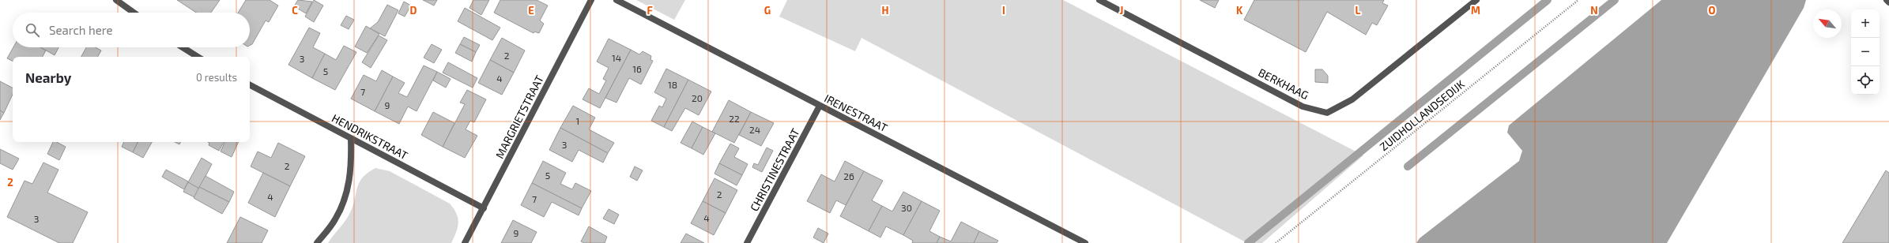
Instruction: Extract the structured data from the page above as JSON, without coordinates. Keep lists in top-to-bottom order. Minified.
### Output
{"streets":{"street":["BERKHAAG","IRENESTRAAT","MARGRIETSTRAAT","HENDRIKSTRAAT","CHRISTINESTRAAT"],"path":["ZUIDHOLLANDSEDIJK"]},"crossings":[["IRENESTRAAT","CHRISTINESTRAAT"],["MARGRIETSTRAAT","HENDRIKSTRAAT"]],"house_numbers":["2","14","3","16","5","4","18","7","20","9","22","1","24","3","2","5","26","2","4","7","30","4","3","9"],"north":"top left","page":{"map_buttons":["+","−"],"search":"Search here","heading":["Nearby","0 results"]},"grid":{"columns":["C","D","E","F","G","H","I","J","K","L","M","N","O"],"rows":["2"]}}
